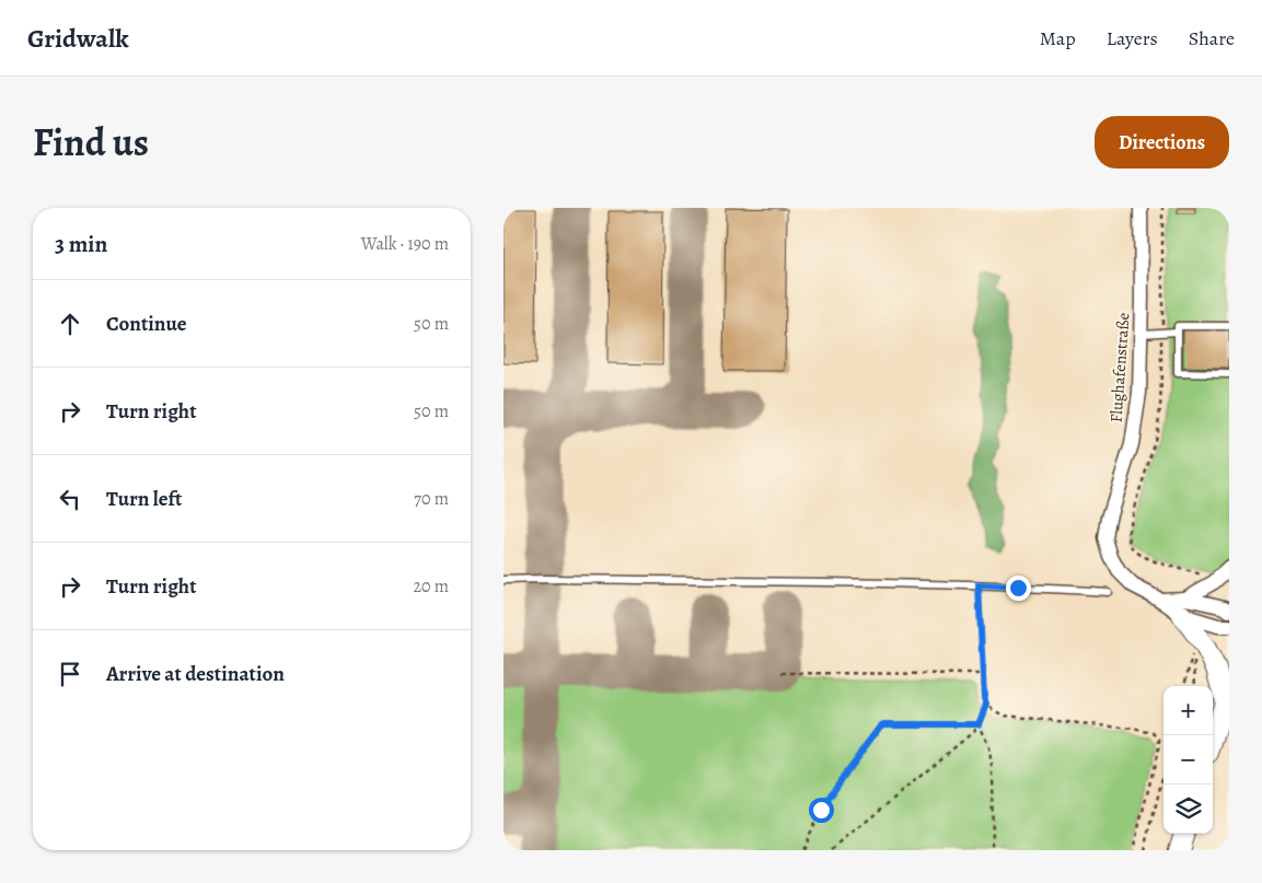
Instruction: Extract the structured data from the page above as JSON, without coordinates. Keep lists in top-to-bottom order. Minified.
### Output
{"streets":{"street":["Flughafenstraße"]},"page":{"header":"Gridwalk","nav":["Map","Layers","Share"],"title":"Find us","buttons":"Directions","heading":["3 min","Walk · 190 m"],"list":[["Continue","50 m"],["Turn right","50 m"],["Turn left","70 m"],["Turn right","20 m"],"Arrive at destination"],"map_buttons":["+","−"]}}
